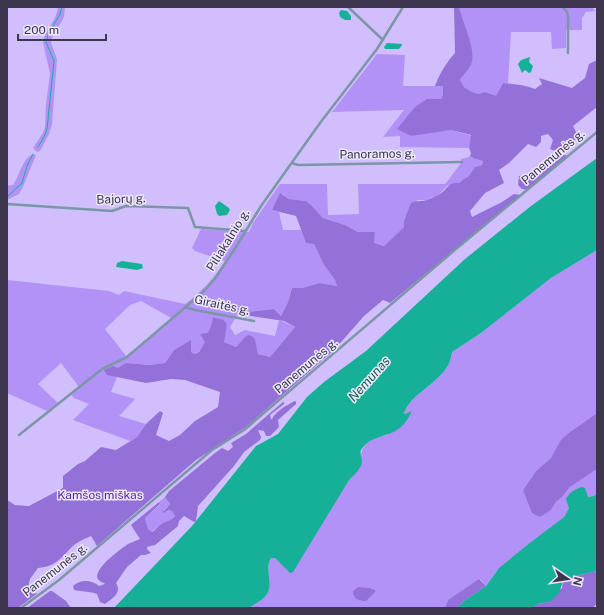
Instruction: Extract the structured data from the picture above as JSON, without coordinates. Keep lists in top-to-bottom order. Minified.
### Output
{"streets":{"street":["Panoramos g.","Panemunės g.","Bajorų g.","Piliakalnio g.","Giraitės g."]},"crossings":[["Panoramos g.","Piliakalnio g."],["Bajorų g.","Piliakalnio g."],["Piliakalnio g.","Giraitės g."]],"water":["Nemunas"],"parks":["Kamšos miškas"],"scale_bar":"200 m","north":"right"}
